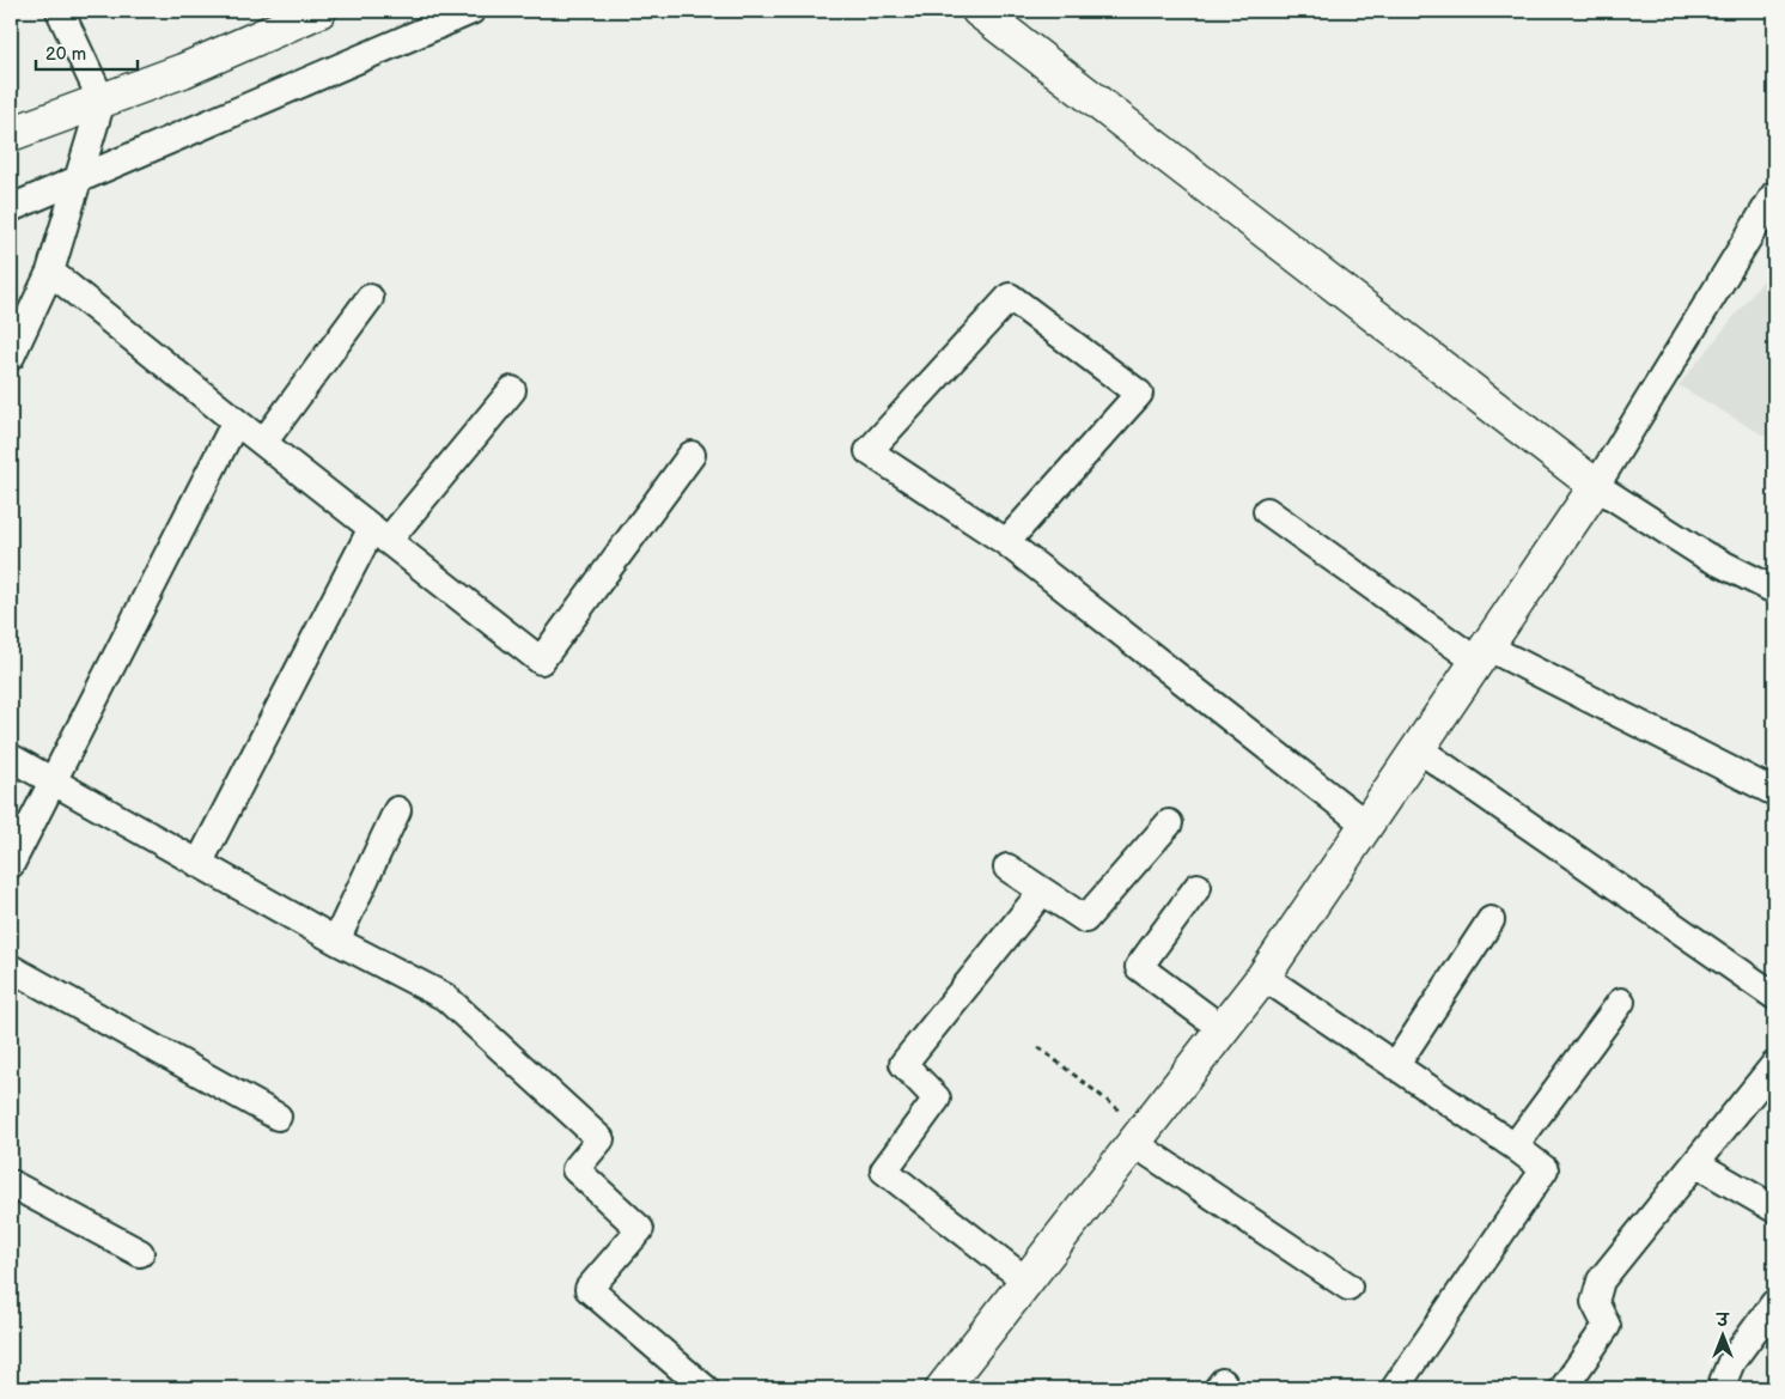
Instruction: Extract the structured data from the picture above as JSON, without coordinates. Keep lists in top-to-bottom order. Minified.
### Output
{"scale_bar":"20 m","north":"top"}
